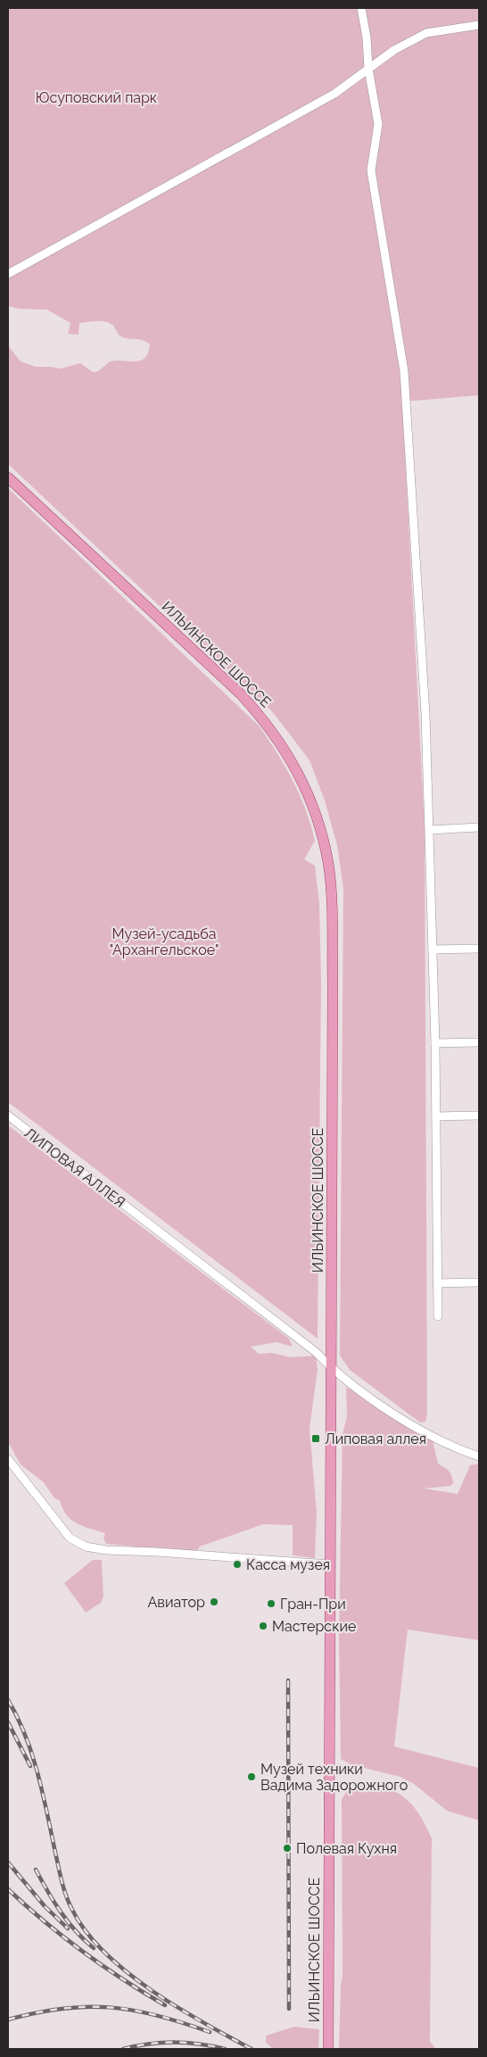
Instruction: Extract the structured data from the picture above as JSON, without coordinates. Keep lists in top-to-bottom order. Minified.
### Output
{"streets":{"main road":["ИЛЬИНСКОЕ ШОССЕ"],"street":["ЛИПОВАЯ АЛЛЕЯ"]},"crossings":[["ИЛЬИНСКОЕ ШОССЕ","ЛИПОВАЯ АЛЛЕЯ"]],"parks":["Юсуповский парк","Музей-усадьба \"Архангельское\""],"places":{"transit":["Липовая аллея"],"other":["Касса музея","Авиатор","Гран-При","Мастерские","Музей техники Вадима Задорожного","Полевая Кухня"]}}
